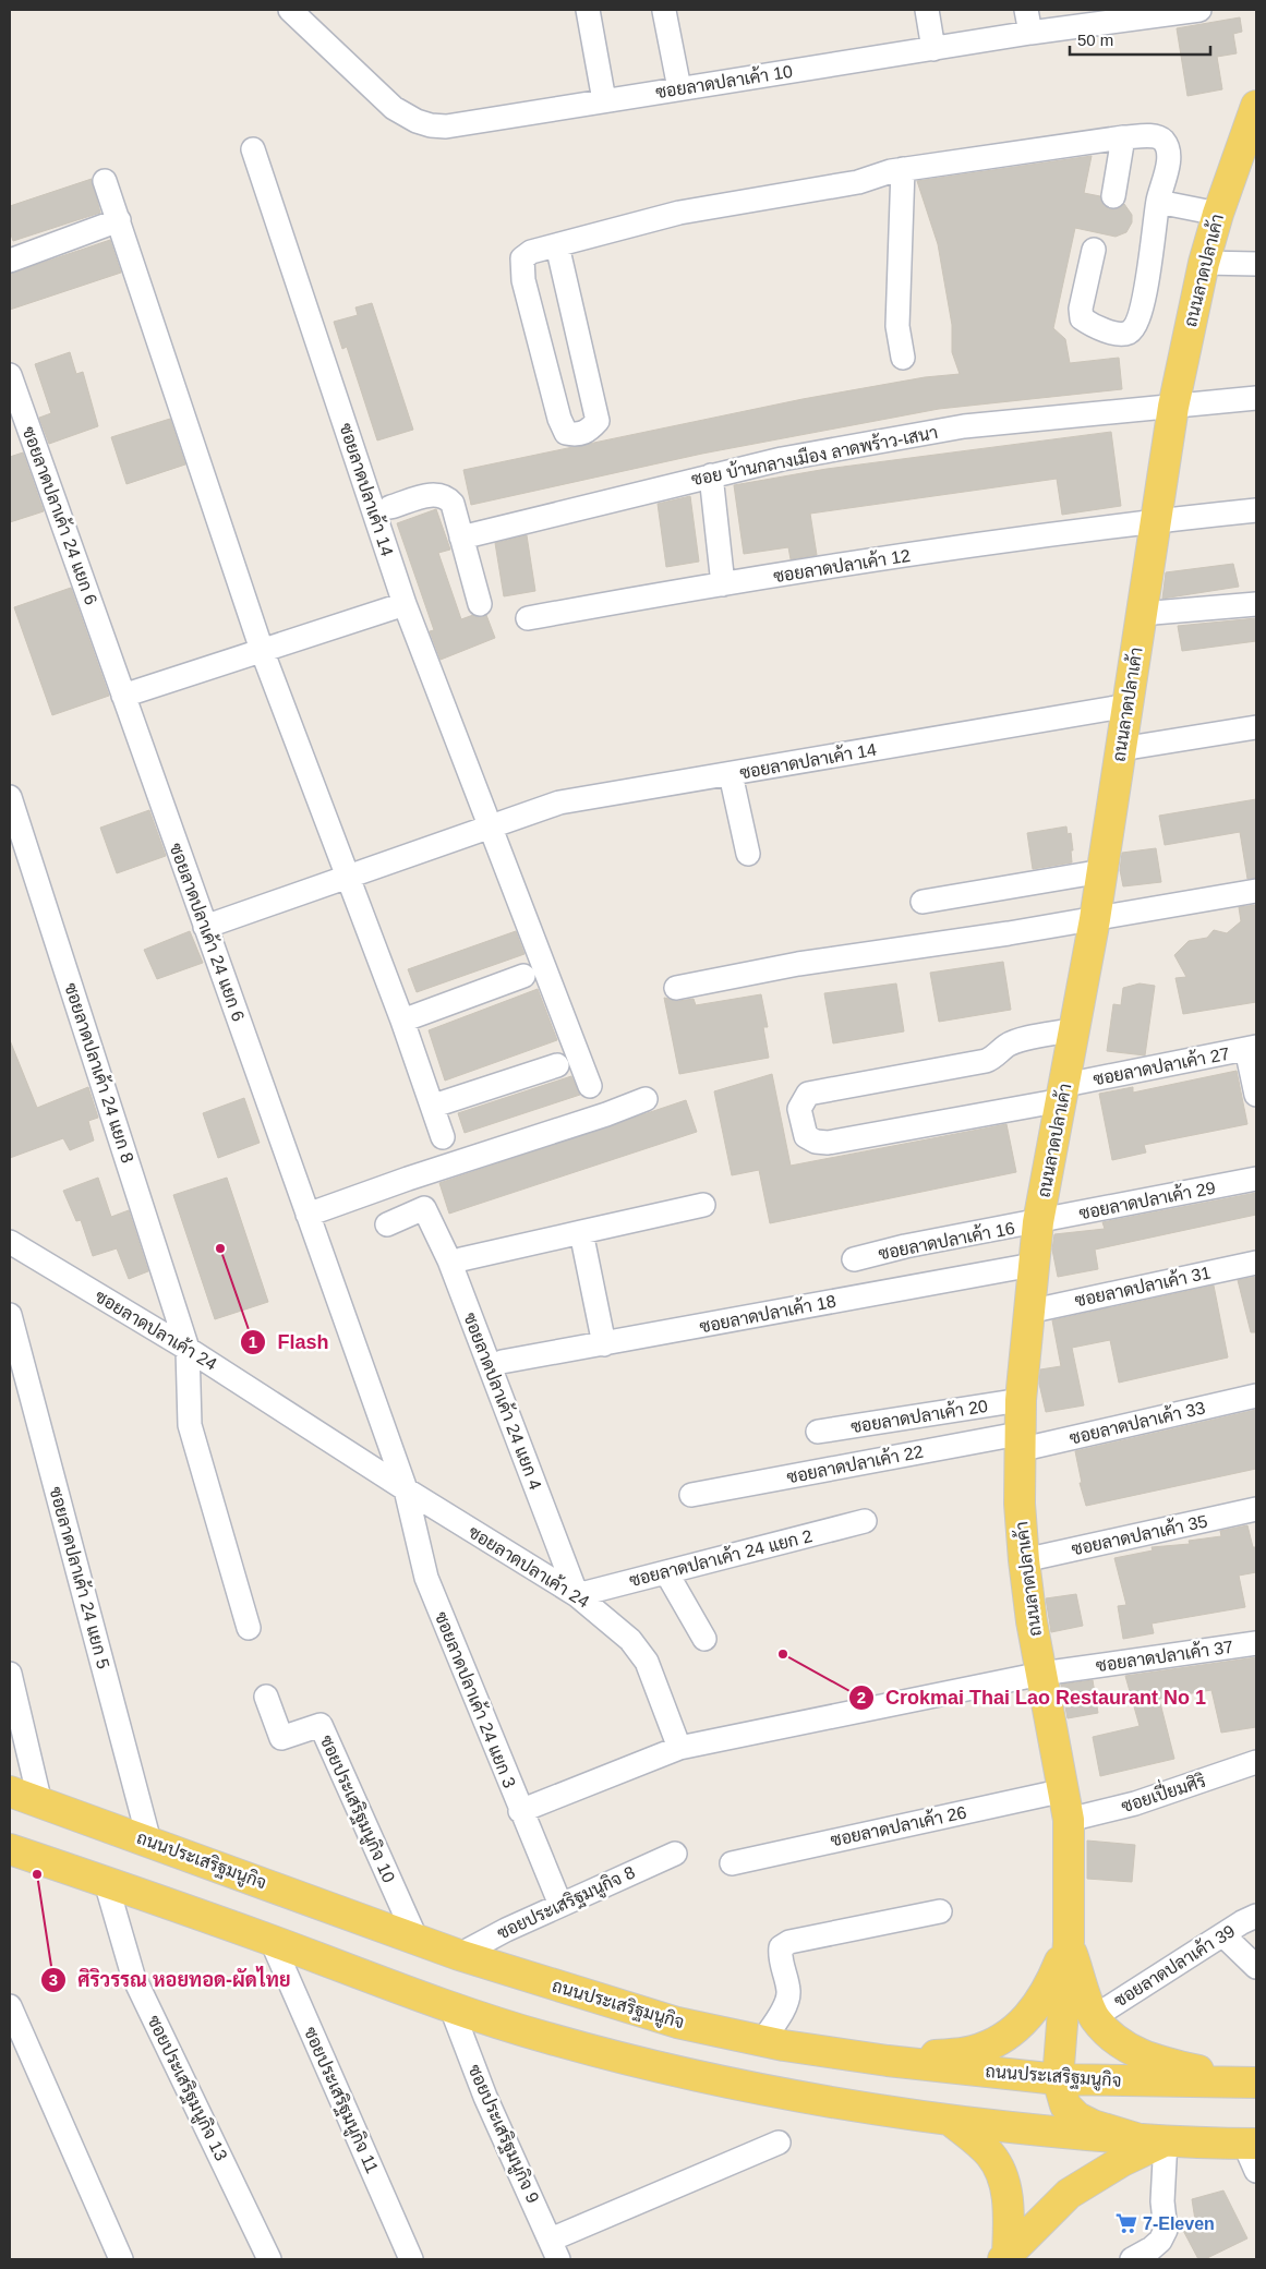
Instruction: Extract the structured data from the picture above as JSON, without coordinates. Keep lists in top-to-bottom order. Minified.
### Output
{"streets":{"main road":["ถนนลาดปลาเค้า","ถนนประเสริฐมนูกิจ"],"street":["ซอยลาดปลาเค้า 10","ซอย บ้านกลางเมือง ลาดพร้าว-เสนา","ซอยลาดปลาเค้า 14","ซอยลาดปลาเค้า 24 แยก 6","ซอยลาดปลาเค้า 12","ซอยลาดปลาเค้า 27","ซอยลาดปลาเค้า 24 แยก 8","ซอยลาดปลาเค้า 29","ซอยลาดปลาเค้า 16","ซอยลาดปลาเค้า 31","ซอยลาดปลาเค้า 18","ซอยลาดปลาเค้า 24","ซอยลาดปลาเค้า 24 แยก 4","ซอยลาดปลาเค้า 20","ซอยลาดปลาเค้า 33","ซอยลาดปลาเค้า 22","ซอยลาดปลาเค้า 35","ซอยลาดปลาเค้า 24 แยก 2","ซอยลาดปลาเค้า 24 แยก 5","ซอยลาดปลาเค้า 37","ซอยลาดปลาเค้า 24 แยก 3","ซอยเปี่ยมศิริ","ซอยประเสริฐมนูกิจ 10","ซอยลาดปลาเค้า 26","ซอยประเสริฐมนูกิจ 8","ซอยลาดปลาเค้า 39","ซอยประเสริฐมนูกิจ 13","ซอยประเสริฐมนูกิจ 11","ซอยประเสริฐมนูกิจ 9"]},"crossings":[["ถนนลาดปลาเค้า","ซอย บ้านกลางเมือง ลาดพร้าว-เสนา"],["ถนนลาดปลาเค้า","ซอยลาดปลาเค้า 14"],["ถนนลาดปลาเค้า","ซอยลาดปลาเค้า 12"],["ถนนลาดปลาเค้า","ซอยลาดปลาเค้า 27"],["ถนนลาดปลาเค้า","ซอยลาดปลาเค้า 29"],["ถนนลาดปลาเค้า","ซอยลาดปลาเค้า 16"],["ถนนลาดปลาเค้า","ซอยลาดปลาเค้า 31"],["ถนนลาดปลาเค้า","ซอยลาดปลาเค้า 18"],["ถนนลาดปลาเค้า","ซอยลาดปลาเค้า 20"],["ถนนลาดปลาเค้า","ซอยลาดปลาเค้า 33"],["ถนนลาดปลาเค้า","ซอยลาดปลาเค้า 22"],["ถนนลาดปลาเค้า","ซอยลาดปลาเค้า 35"],["ถนนลาดปลาเค้า","ซอยลาดปลาเค้า 37"],["ถนนลาดปลาเค้า","ซอยเปี่ยมศิริ"],["ถนนลาดปลาเค้า","ซอยลาดปลาเค้า 26"],["ถนนลาดปลาเค้า","ถนนประเสริฐมนูกิจ"],["ซอยลาดปลาเค้า 14","ซอยลาดปลาเค้า 24 แยก 6"],["ซอยลาดปลาเค้า 24 แยก 6","ซอยลาดปลาเค้า 24"],["ซอยลาดปลาเค้า 24 แยก 6","ซอยลาดปลาเค้า 24 แยก 3"],["ซอยลาดปลาเค้า 24 แยก 8","ซอยลาดปลาเค้า 24"],["ซอยลาดปลาเค้า 29","ซอยลาดปลาเค้า 16"],["ซอยลาดปลาเค้า 24","ซอยลาดปลาเค้า 24 แยก 4"],["ซอยลาดปลาเค้า 24","ซอยลาดปลาเค้า 24 แยก 2"],["ซอยลาดปลาเค้า 24","ซอยลาดปลาเค้า 24 แยก 3"],["ซอยลาดปลาเค้า 24 แยก 4","ซอยลาดปลาเค้า 24 แยก 2"],["ซอยลาดปลาเค้า 33","ซอยลาดปลาเค้า 22"],["ซอยลาดปลาเค้า 24 แยก 5","ถนนประเสริฐมนูกิจ"],["ซอยลาดปลาเค้า 24 แยก 3","ซอยประเสริฐมนูกิจ 8"],["ซอยประเสริฐมนูกิจ 10","ถนนประเสริฐมนูกิจ"],["ถนนประเสริฐมนูกิจ","ซอยประเสริฐมนูกิจ 8"]],"places":{"other":["Flash","Crokmai Thai Lao Restaurant No 1","ศิริวรรณ หอยทอด-ผัดไทย"],"supermarket":["7-Eleven"]},"scale_bar":"50 m"}
